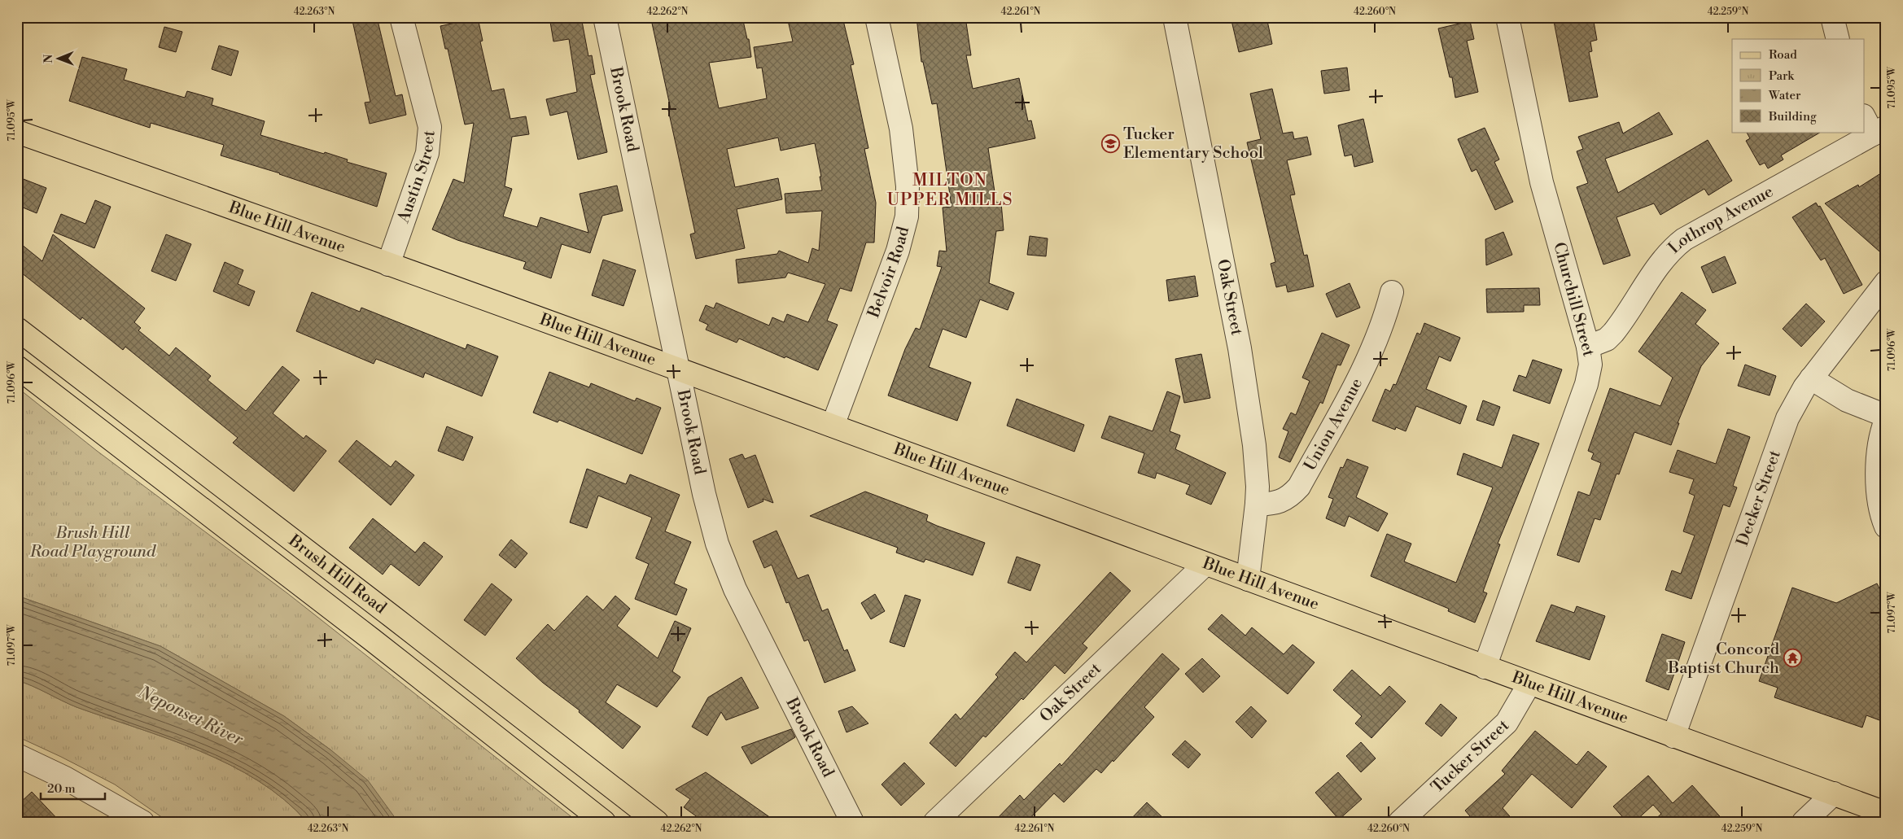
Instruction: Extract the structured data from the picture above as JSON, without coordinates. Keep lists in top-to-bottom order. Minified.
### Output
{"streets":{"main road":["Blue Hill Avenue","Brush Hill Road"],"street":["Brook Road","Austin Street","Lothrop Avenue","Belvoir Road","Oak Street","Churchill Street","Union Avenue","Decker Street","Tucker Street"]},"crossings":[["Brook Road","Blue Hill Avenue"],["Austin Street","Blue Hill Avenue"],["Lothrop Avenue","Churchill Street"],["Blue Hill Avenue","Belvoir Road"],["Blue Hill Avenue","Oak Street"],["Blue Hill Avenue","Churchill Street"],["Blue Hill Avenue","Decker Street"],["Blue Hill Avenue","Tucker Street"],["Oak Street","Union Avenue"]],"districts":["MILTON UPPER MILLS"],"water":["Neponset River"],"parks":["Brush Hill Road Playground"],"places":{"school or university":["Tucker Elementary School"],"temple":["Concord Baptist Church"]},"legend":["Road","Park","Water","Building"],"scale_bar":"20 m","north":"left","coordinates":["42.263°N","42.262°N","42.261°N","42.260°N","42.259°N","71.095°W","71.096°W","71.097°W"]}
